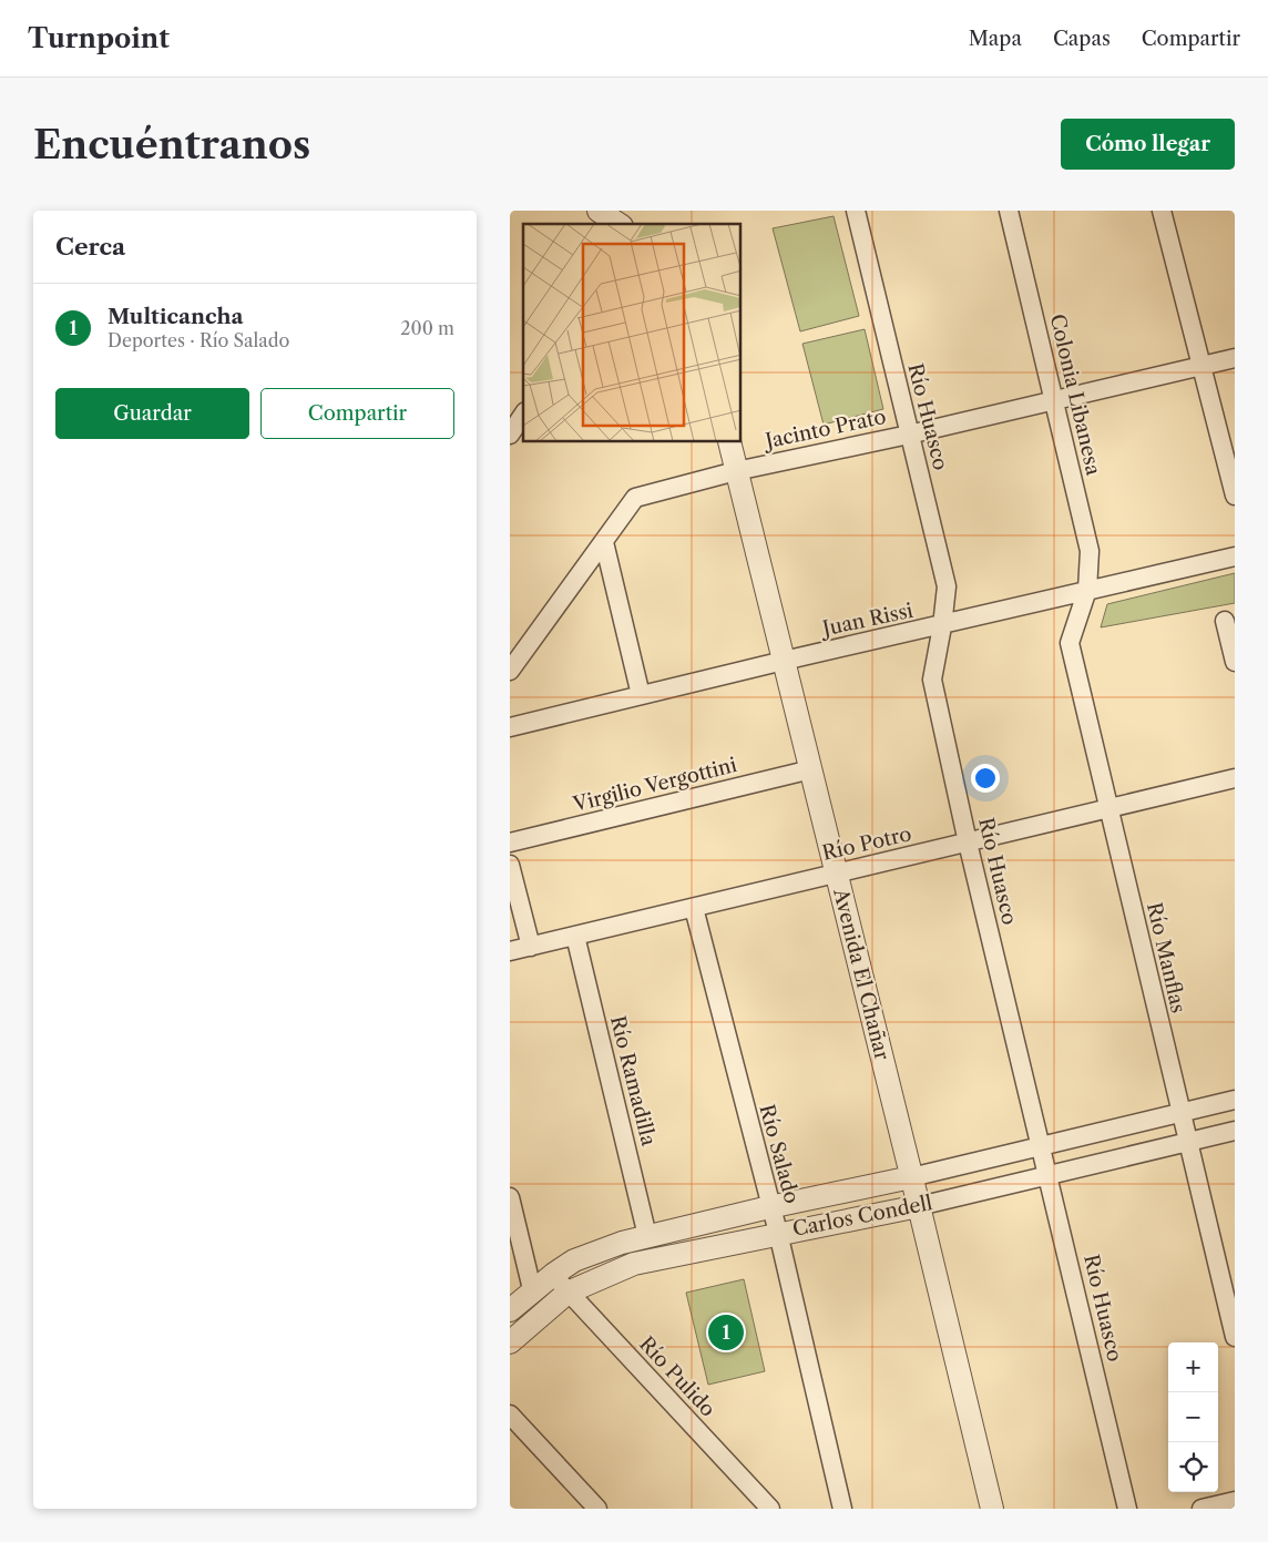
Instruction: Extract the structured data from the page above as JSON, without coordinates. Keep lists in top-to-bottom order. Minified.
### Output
{"streets":{"street":["Colonia Libanesa","Río Huasco","Jacinto Prato","Juan Rissi","Virgilio Vergottini","Río Potro","Río Manflas","Avenida El Chañar","Río Ramadilla","Río Salado","Carlos Condell","Río Pulido"]},"crossings":[["Colonia Libanesa","Jacinto Prato"],["Colonia Libanesa","Juan Rissi"],["Colonia Libanesa","Río Manflas"],["Río Huasco","Jacinto Prato"],["Río Huasco","Juan Rissi"],["Río Huasco","Río Potro"],["Río Huasco","Carlos Condell"],["Jacinto Prato","Avenida El Chañar"],["Juan Rissi","Río Manflas"],["Juan Rissi","Avenida El Chañar"],["Virgilio Vergottini","Avenida El Chañar"],["Río Potro","Río Manflas"],["Río Potro","Avenida El Chañar"],["Río Potro","Río Ramadilla"],["Río Potro","Río Salado"],["Río Manflas","Carlos Condell"],["Avenida El Chañar","Carlos Condell"],["Río Ramadilla","Carlos Condell"],["Río Salado","Carlos Condell"],["Carlos Condell","Río Pulido"]],"page":{"header":"Turnpoint","nav":["Mapa","Capas","Compartir"],"buttons":["Cómo llegar",["Guardar","Compartir"]],"title":"Encuéntranos","heading":"Cerca","list":[{"mark":"1","name":"Multicancha","note":"Deportes · Río Salado","value":"200 m"}],"pins":"1","map_buttons":["+","−"]}}
